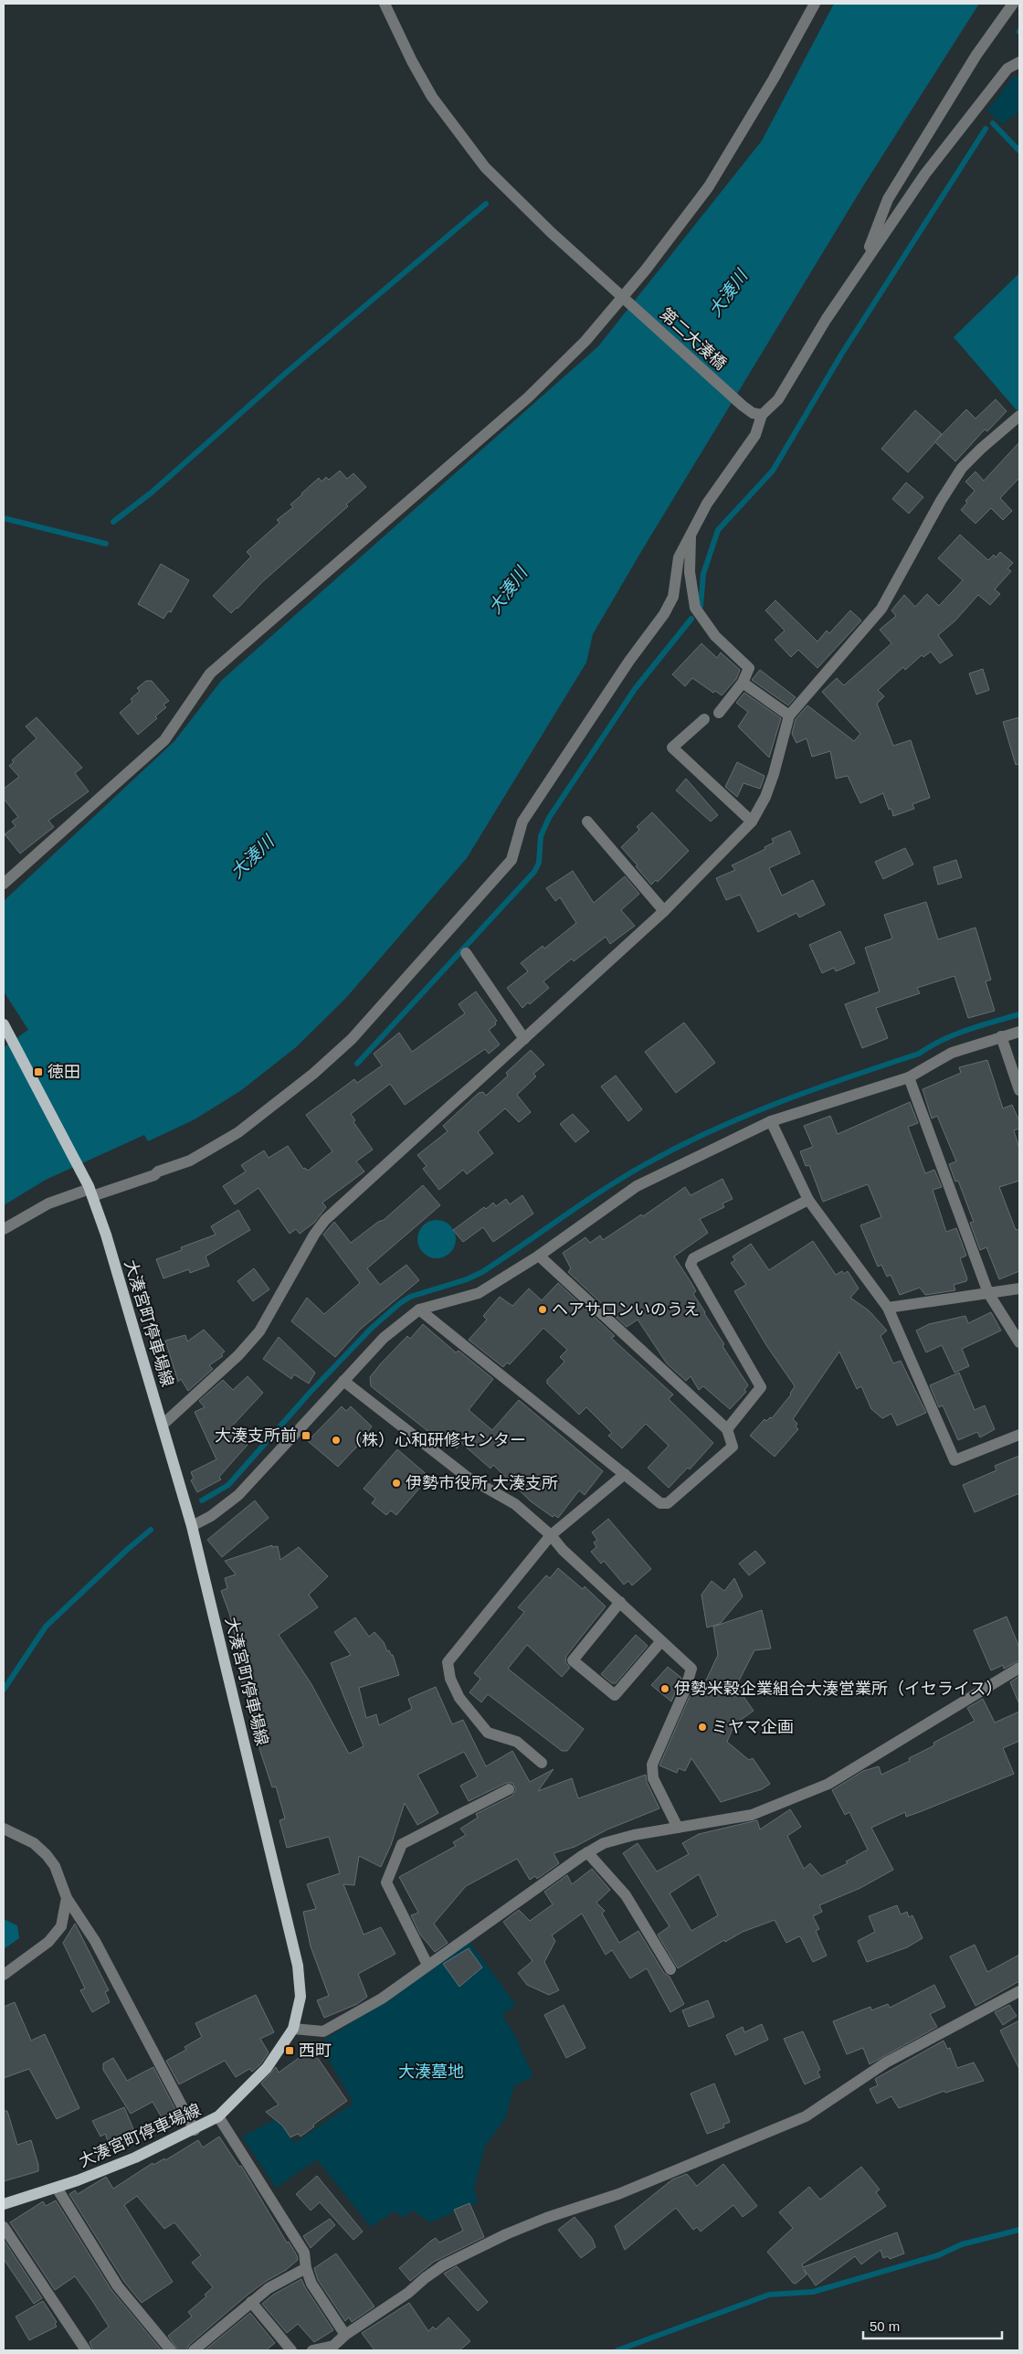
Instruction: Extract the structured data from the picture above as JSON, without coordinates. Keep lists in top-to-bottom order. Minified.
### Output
{"streets":{"main road":["大湊宮町停車場線"],"street":["第二大湊橋"]},"water":["大湊川"],"parks":["大湊墓地"],"places":{"transit":["徳田","大湊支所前","西町"],"other":["ヘアサロンいのうえ","（株）心和研修センター","伊勢市役所 大湊支所","伊勢米穀企業組合大湊営業所（イセライス）","ミヤマ企画"]},"scale_bar":"50 m"}
